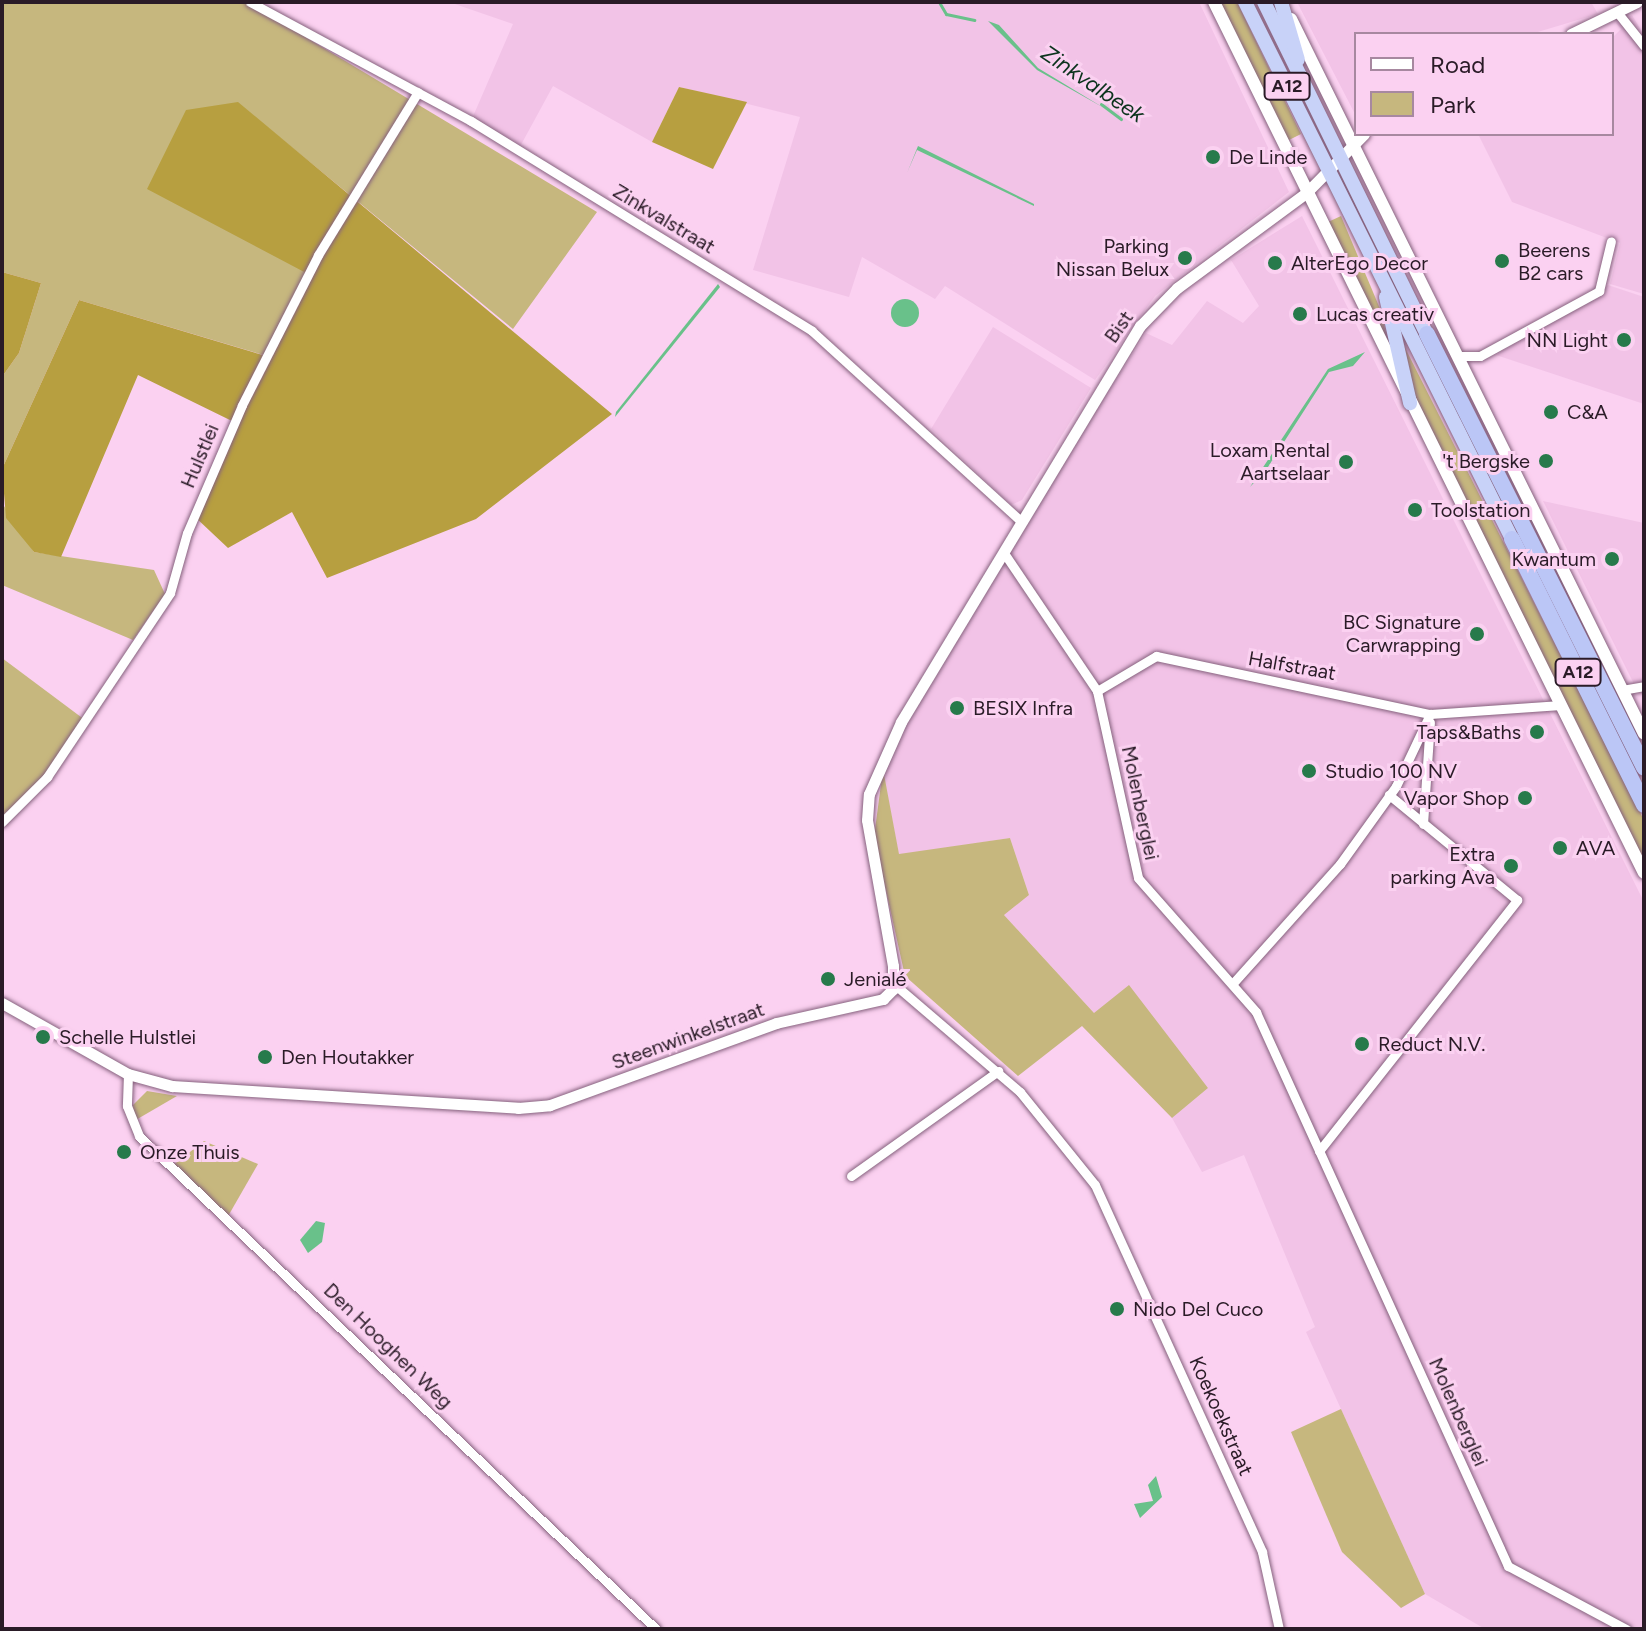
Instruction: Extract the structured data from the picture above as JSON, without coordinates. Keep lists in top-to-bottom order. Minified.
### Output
{"streets":{"highway":["A12"],"street":["Zinkvalstraat","Bist","Hulstlei","Halfstraat","Molenberglei","Steenwinkelstraat","Den Hooghen Weg","Koekoekstraat"]},"crossings":[["A12","Bist"],["Zinkvalstraat","Bist"],["Zinkvalstraat","Hulstlei"],["Halfstraat","Molenberglei"],["Steenwinkelstraat","Den Hooghen Weg"],["Steenwinkelstraat","Koekoekstraat"]],"water":["Zinkvalbeek"],"places":["De Linde","Parking Nissan Belux","Beerens B2 cars","AlterEgo Decor","Lucas creativ","NN Light","C&A","'t Bergske","Loxam Rental Aartselaar","Toolstation","Kwantum","BC Signature Carwrapping","BESIX Infra","Taps&Baths","Studio 100 NV","Vapor Shop","AVA","Extra parking Ava","Jenialé","Schelle Hulstlei","Reduct N.V.","Den Houtakker","Onze Thuis","Nido Del Cuco"],"legend":["Road","Park"]}
